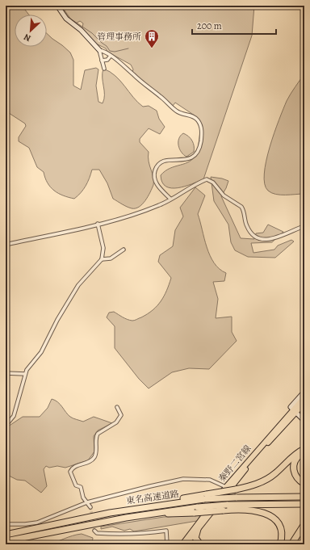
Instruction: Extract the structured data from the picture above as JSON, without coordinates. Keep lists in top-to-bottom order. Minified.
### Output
{"streets":{"highway":["東名高速道路"],"main road":["秦野二宮線"]},"places":{"building":["管理事務所"]},"scale_bar":"200 m","north":"bottom left"}
